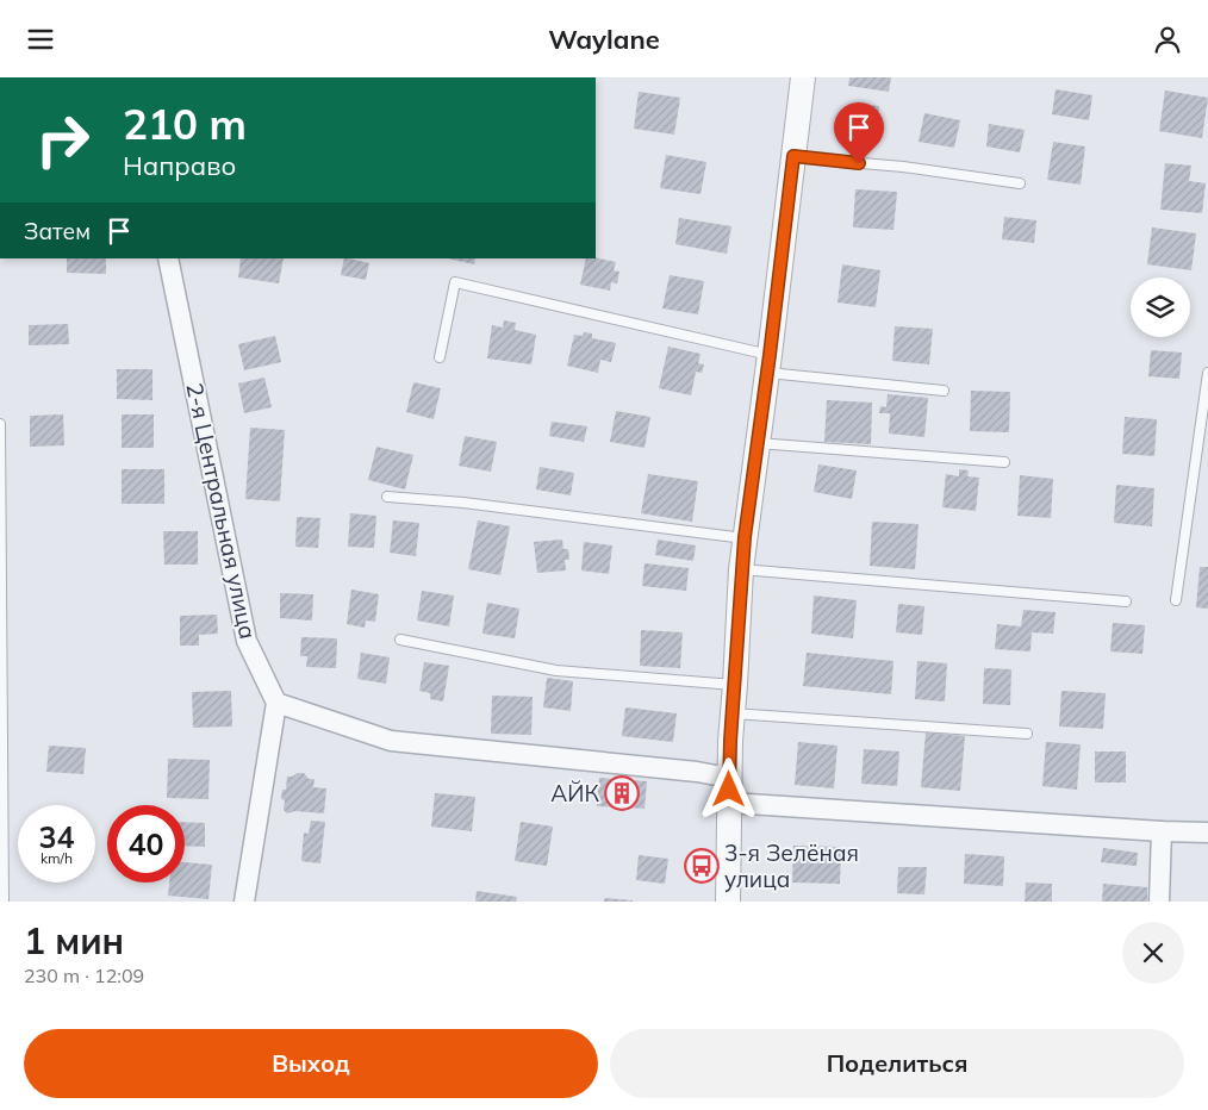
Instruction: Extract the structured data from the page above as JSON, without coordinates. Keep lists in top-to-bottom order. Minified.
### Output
{"streets":{"street":["2-я Центральная улица"]},"places":{"building":["АЙК"],"bus stop":["3-я Зелёная улица"]},"page":{"header":"Waylane","turn":["210 m","Направо"],"then":"Затем","speed":"34 km/h","limit":"40","heading":["1 мин","230 m · 12:09"],"buttons":["Выход","Поделиться"]}}
